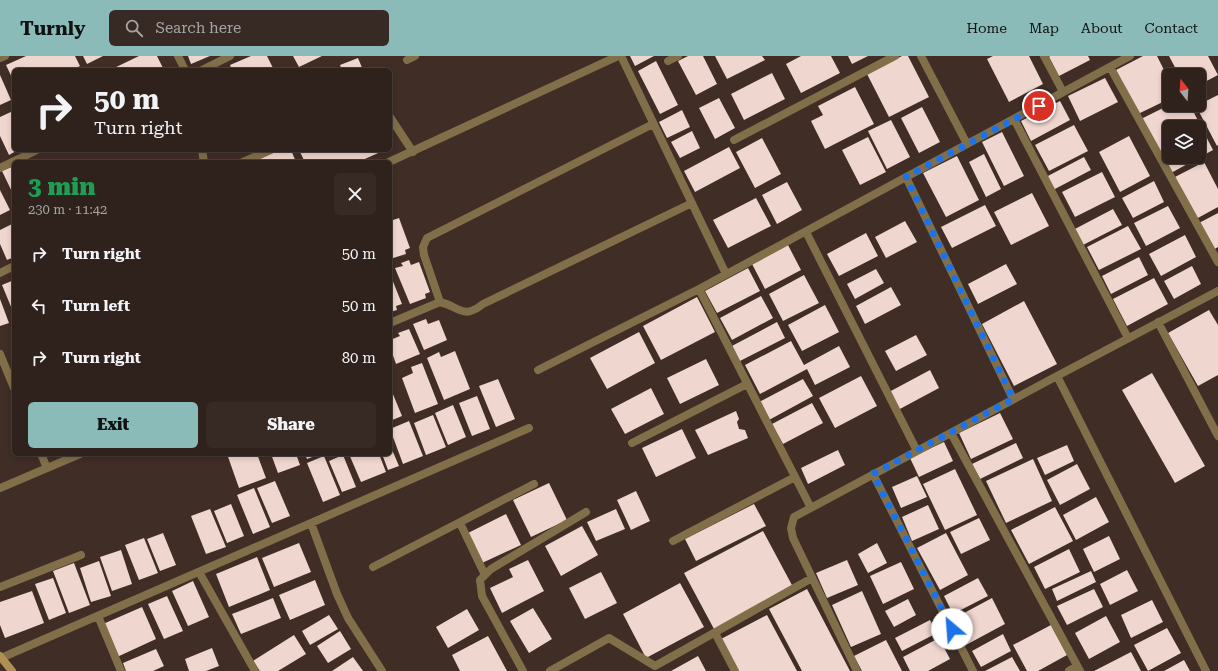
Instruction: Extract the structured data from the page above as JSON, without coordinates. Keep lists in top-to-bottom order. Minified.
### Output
{"north":"top","page":{"header":"Turnly","search":"Search here","nav":["Home","Map","About","Contact"],"turn":["50 m","Turn right"],"heading":["3 min","230 m · 11:42"],"list":[{"name":"Turn right","value":"50 m"},{"name":"Turn left","value":"50 m"},{"name":"Turn right","value":"80 m"}],"buttons":["Exit","Share"]}}
